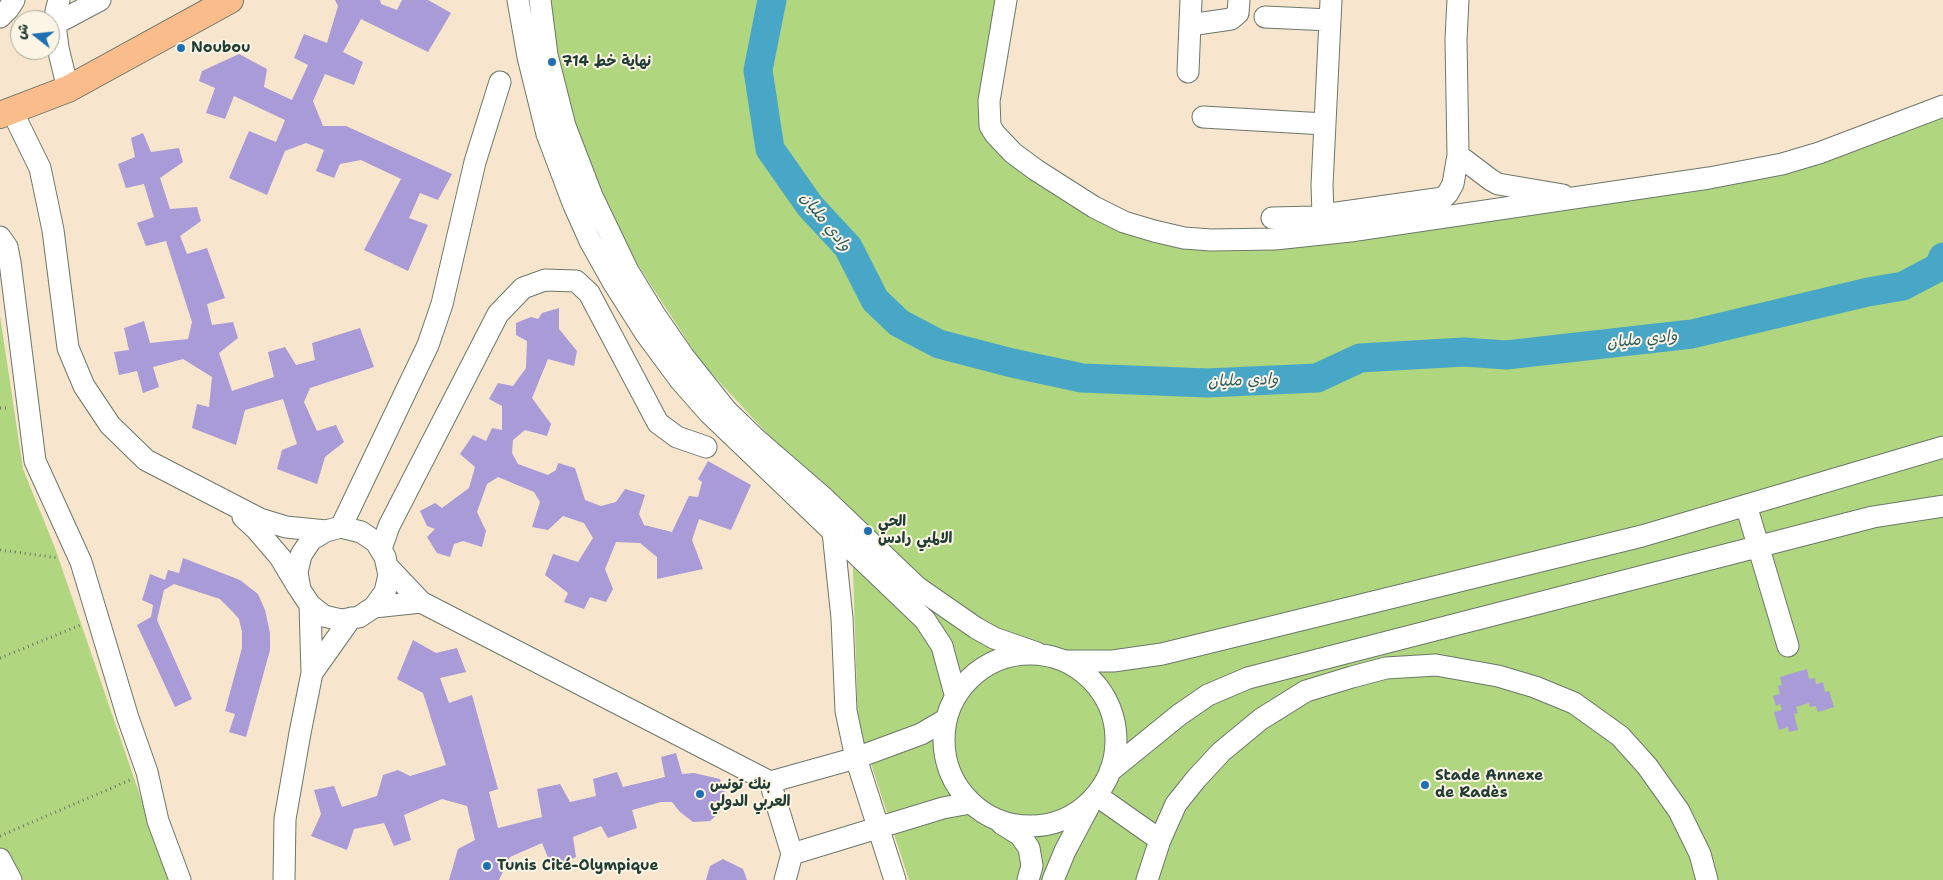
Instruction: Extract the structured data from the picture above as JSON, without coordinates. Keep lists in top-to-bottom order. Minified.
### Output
{"water":["وادي مليان"],"places":["Noubou","نهاية خط 714","الحي الالمبي رادس","Stade Annexe de Radès","بنك تونس العربي الدولي","Tunis Cité-Olympique"],"north":"left"}
